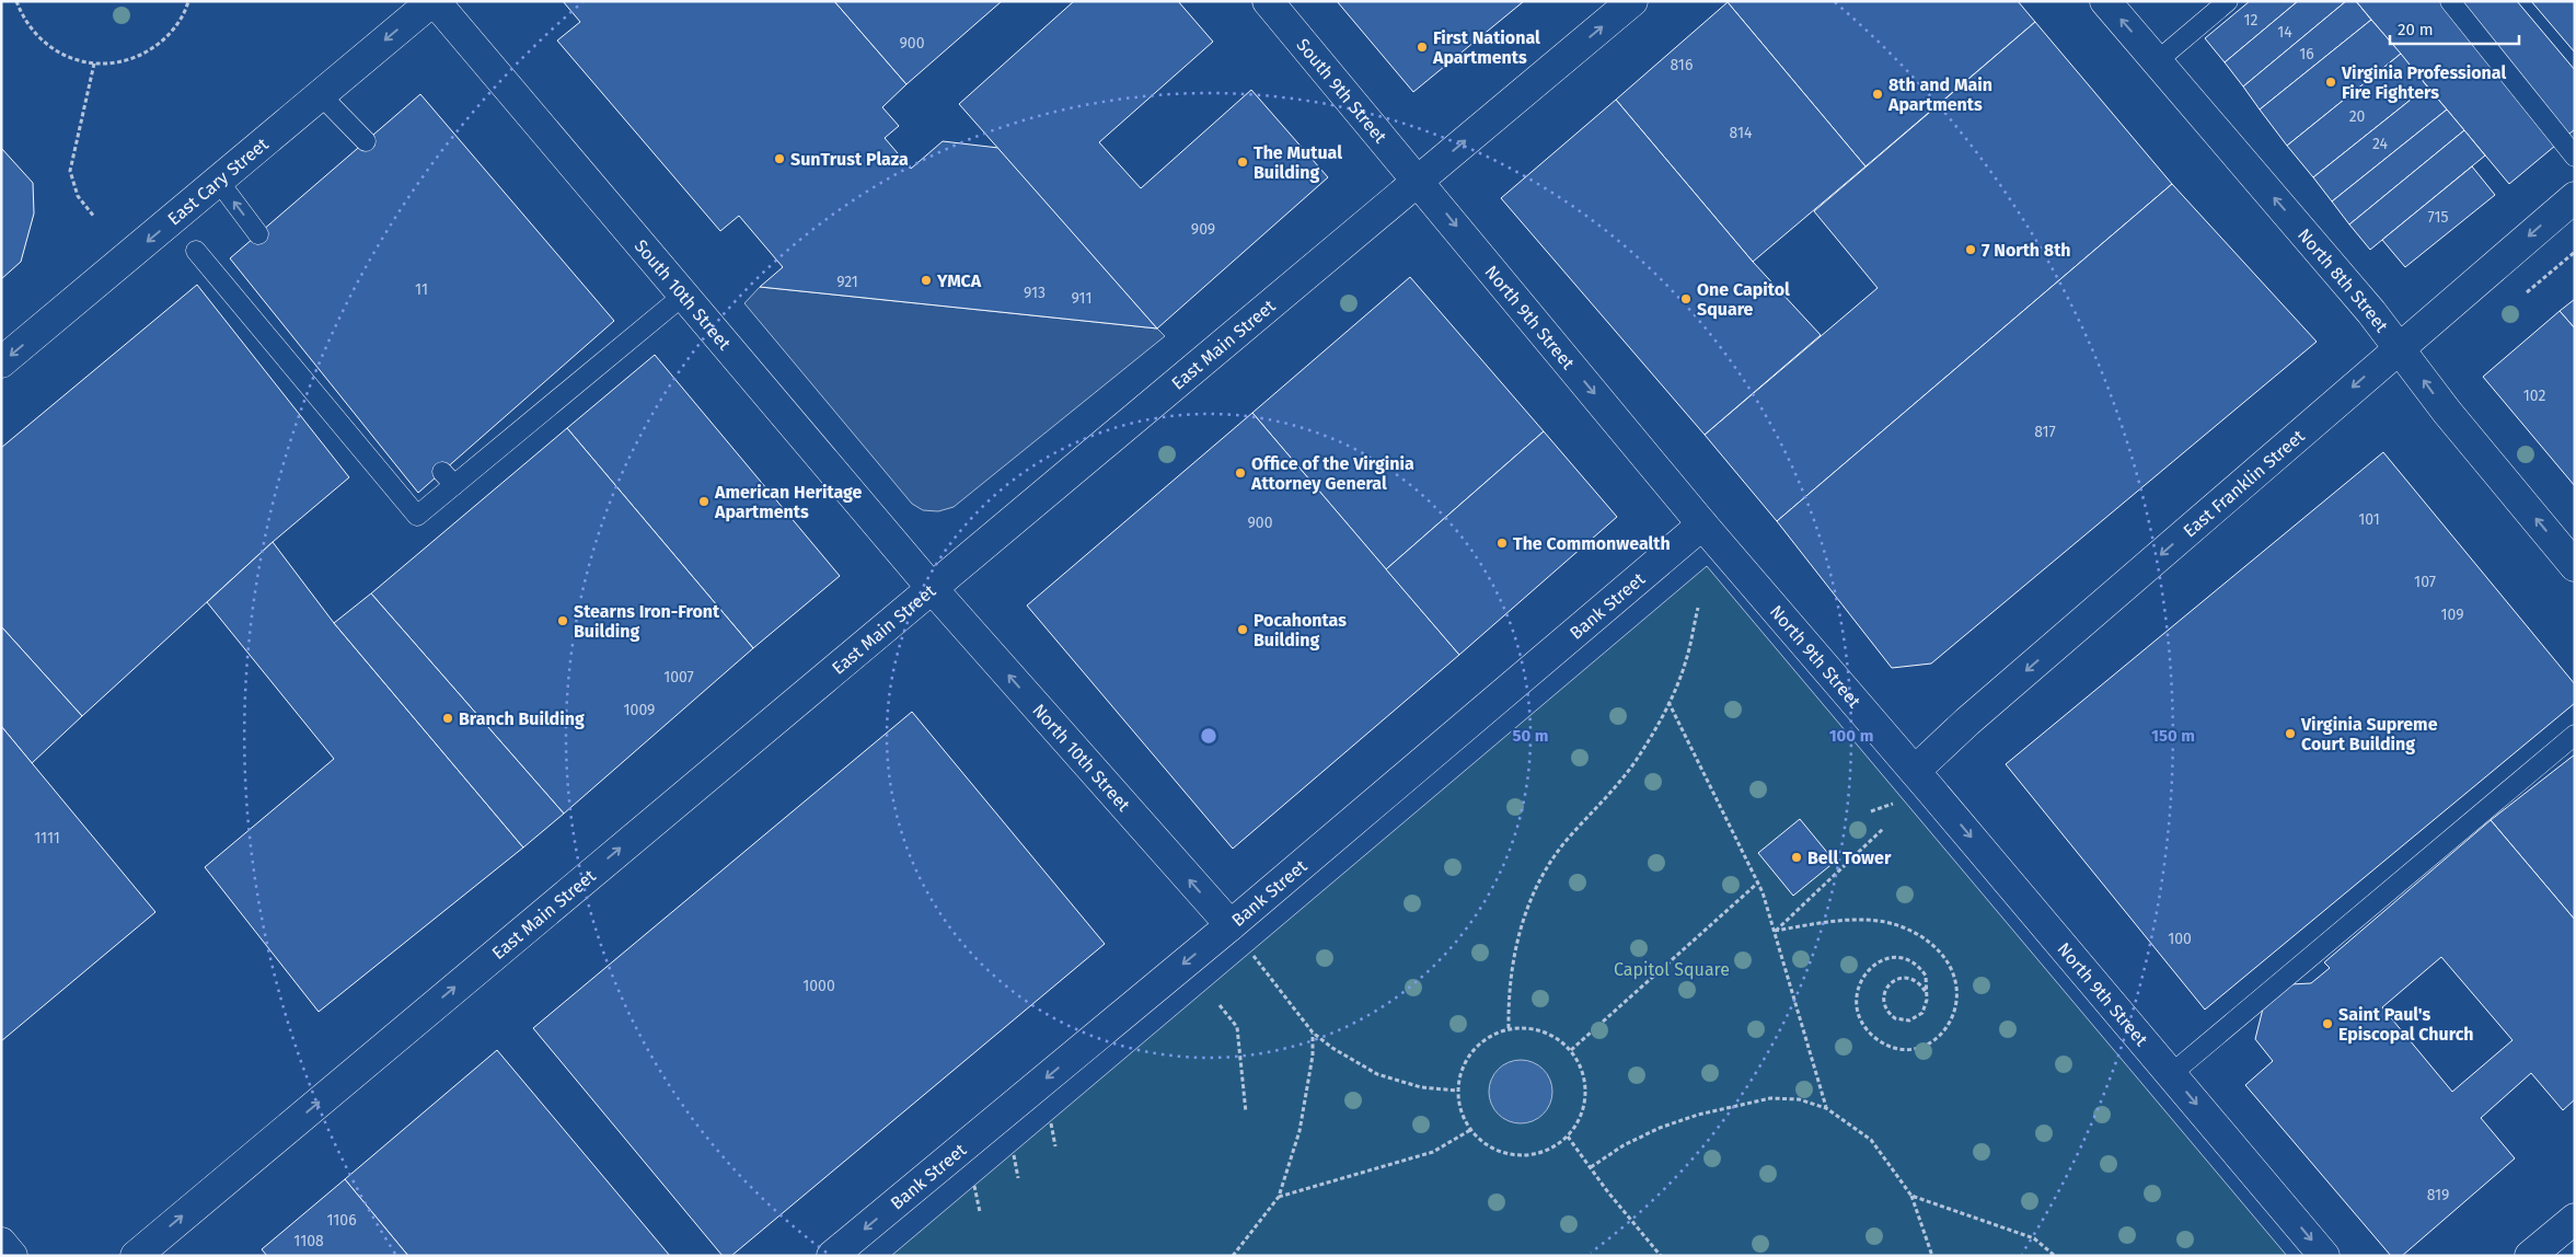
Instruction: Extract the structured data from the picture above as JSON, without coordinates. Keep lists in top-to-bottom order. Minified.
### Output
{"streets":{"main road":["South 9th Street","East Cary Street","North 8th Street","South 10th Street","North 9th Street","East Main Street","East Franklin Street","Bank Street","North 10th Street"]},"crossings":[["South 9th Street","North 9th Street"],["South 9th Street","East Main Street"],["East Cary Street","South 10th Street"],["North 8th Street","East Franklin Street"],["South 10th Street","East Main Street"],["South 10th Street","North 10th Street"],["North 9th Street","East Main Street"],["North 9th Street","East Franklin Street"],["North 9th Street","Bank Street"],["East Main Street","North 10th Street"],["Bank Street","North 10th Street"]],"one_way":["East Cary Street","North 8th Street","North 9th Street","East Main Street","East Franklin Street","Bank Street","North 10th Street"],"parks":["Capitol Square"],"places":["First National Apartments","Virginia Professional Fire Fighters","8th and Main Apartments","SunTrust Plaza","The Mutual Building","7 North 8th","YMCA","One Capitol Square","Office of the Virginia Attorney General","American Heritage Apartments","The Commonwealth","Stearns Iron-Front Building","Pocahontas Building","Branch Building","Virginia Supreme Court Building","Bell Tower","Saint Paul's Episcopal Church"],"house_numbers":["12","14","900","16","816","20","814","24","715","909","921","11","913","911","102","817","101","900","107","109","1007","1009","1111","100","1000","819","1106","1108"],"scale_bar":"20 m","rings":["50 m","100 m","150 m"]}
